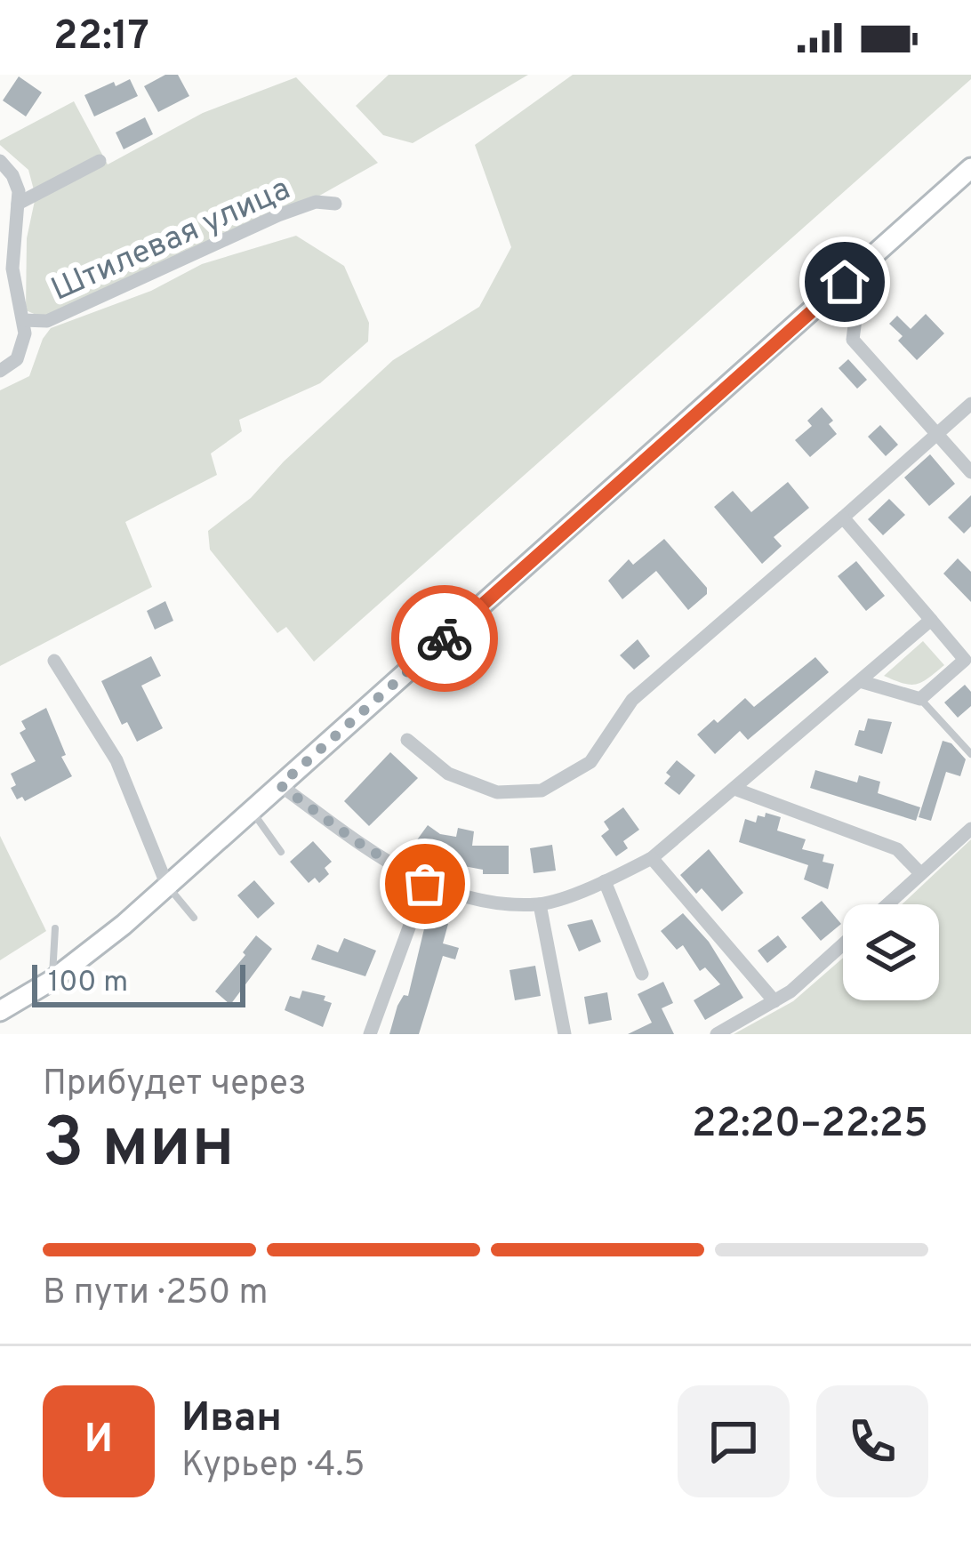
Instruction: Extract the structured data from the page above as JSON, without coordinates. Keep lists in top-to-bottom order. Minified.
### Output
{"streets":{"street":["Штилевая улица"]},"scale_bar":"100 m","page":{"status":"22:17","scale":"100 m","heading":["3 мин","Прибудет через","22:20–22:25"],"panel":["Иван","Курьер · 4.5"],"bar":"В пути · 250 m","round":"И"}}
